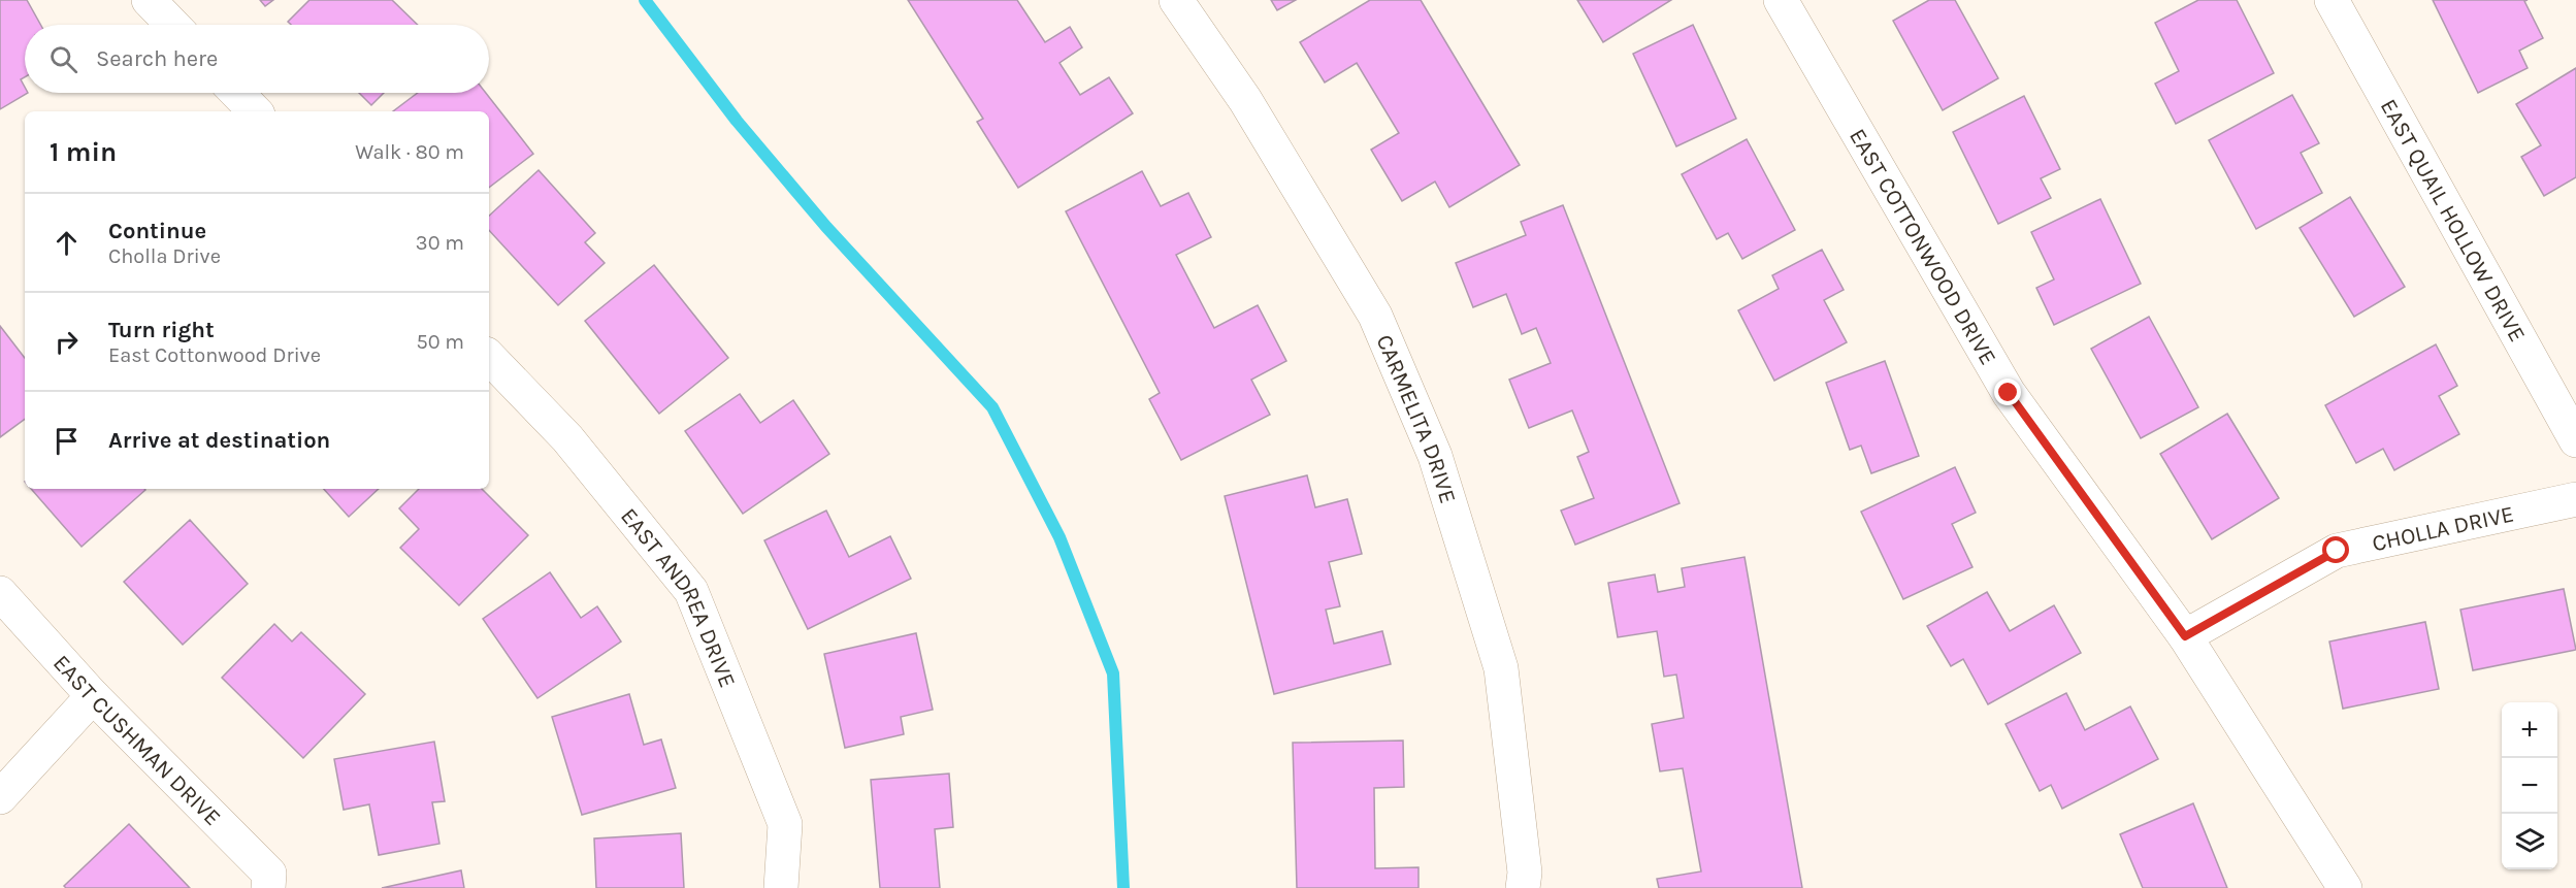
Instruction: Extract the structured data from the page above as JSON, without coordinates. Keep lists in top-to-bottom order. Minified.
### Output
{"streets":{"street":["EAST QUAIL HOLLOW DRIVE","EAST COTTONWOOD DRIVE","CARMELITA DRIVE","CHOLLA DRIVE","EAST ANDREA DRIVE","EAST CUSHMAN DRIVE"]},"crossings":[["EAST COTTONWOOD DRIVE","CHOLLA DRIVE"]],"page":{"search":"Search here","heading":["1 min","Walk · 80 m"],"list":[["Continue","Cholla Drive","30 m"],["Turn right","East Cottonwood Drive","50 m"],"Arrive at destination"],"map_buttons":["+","−"]}}
